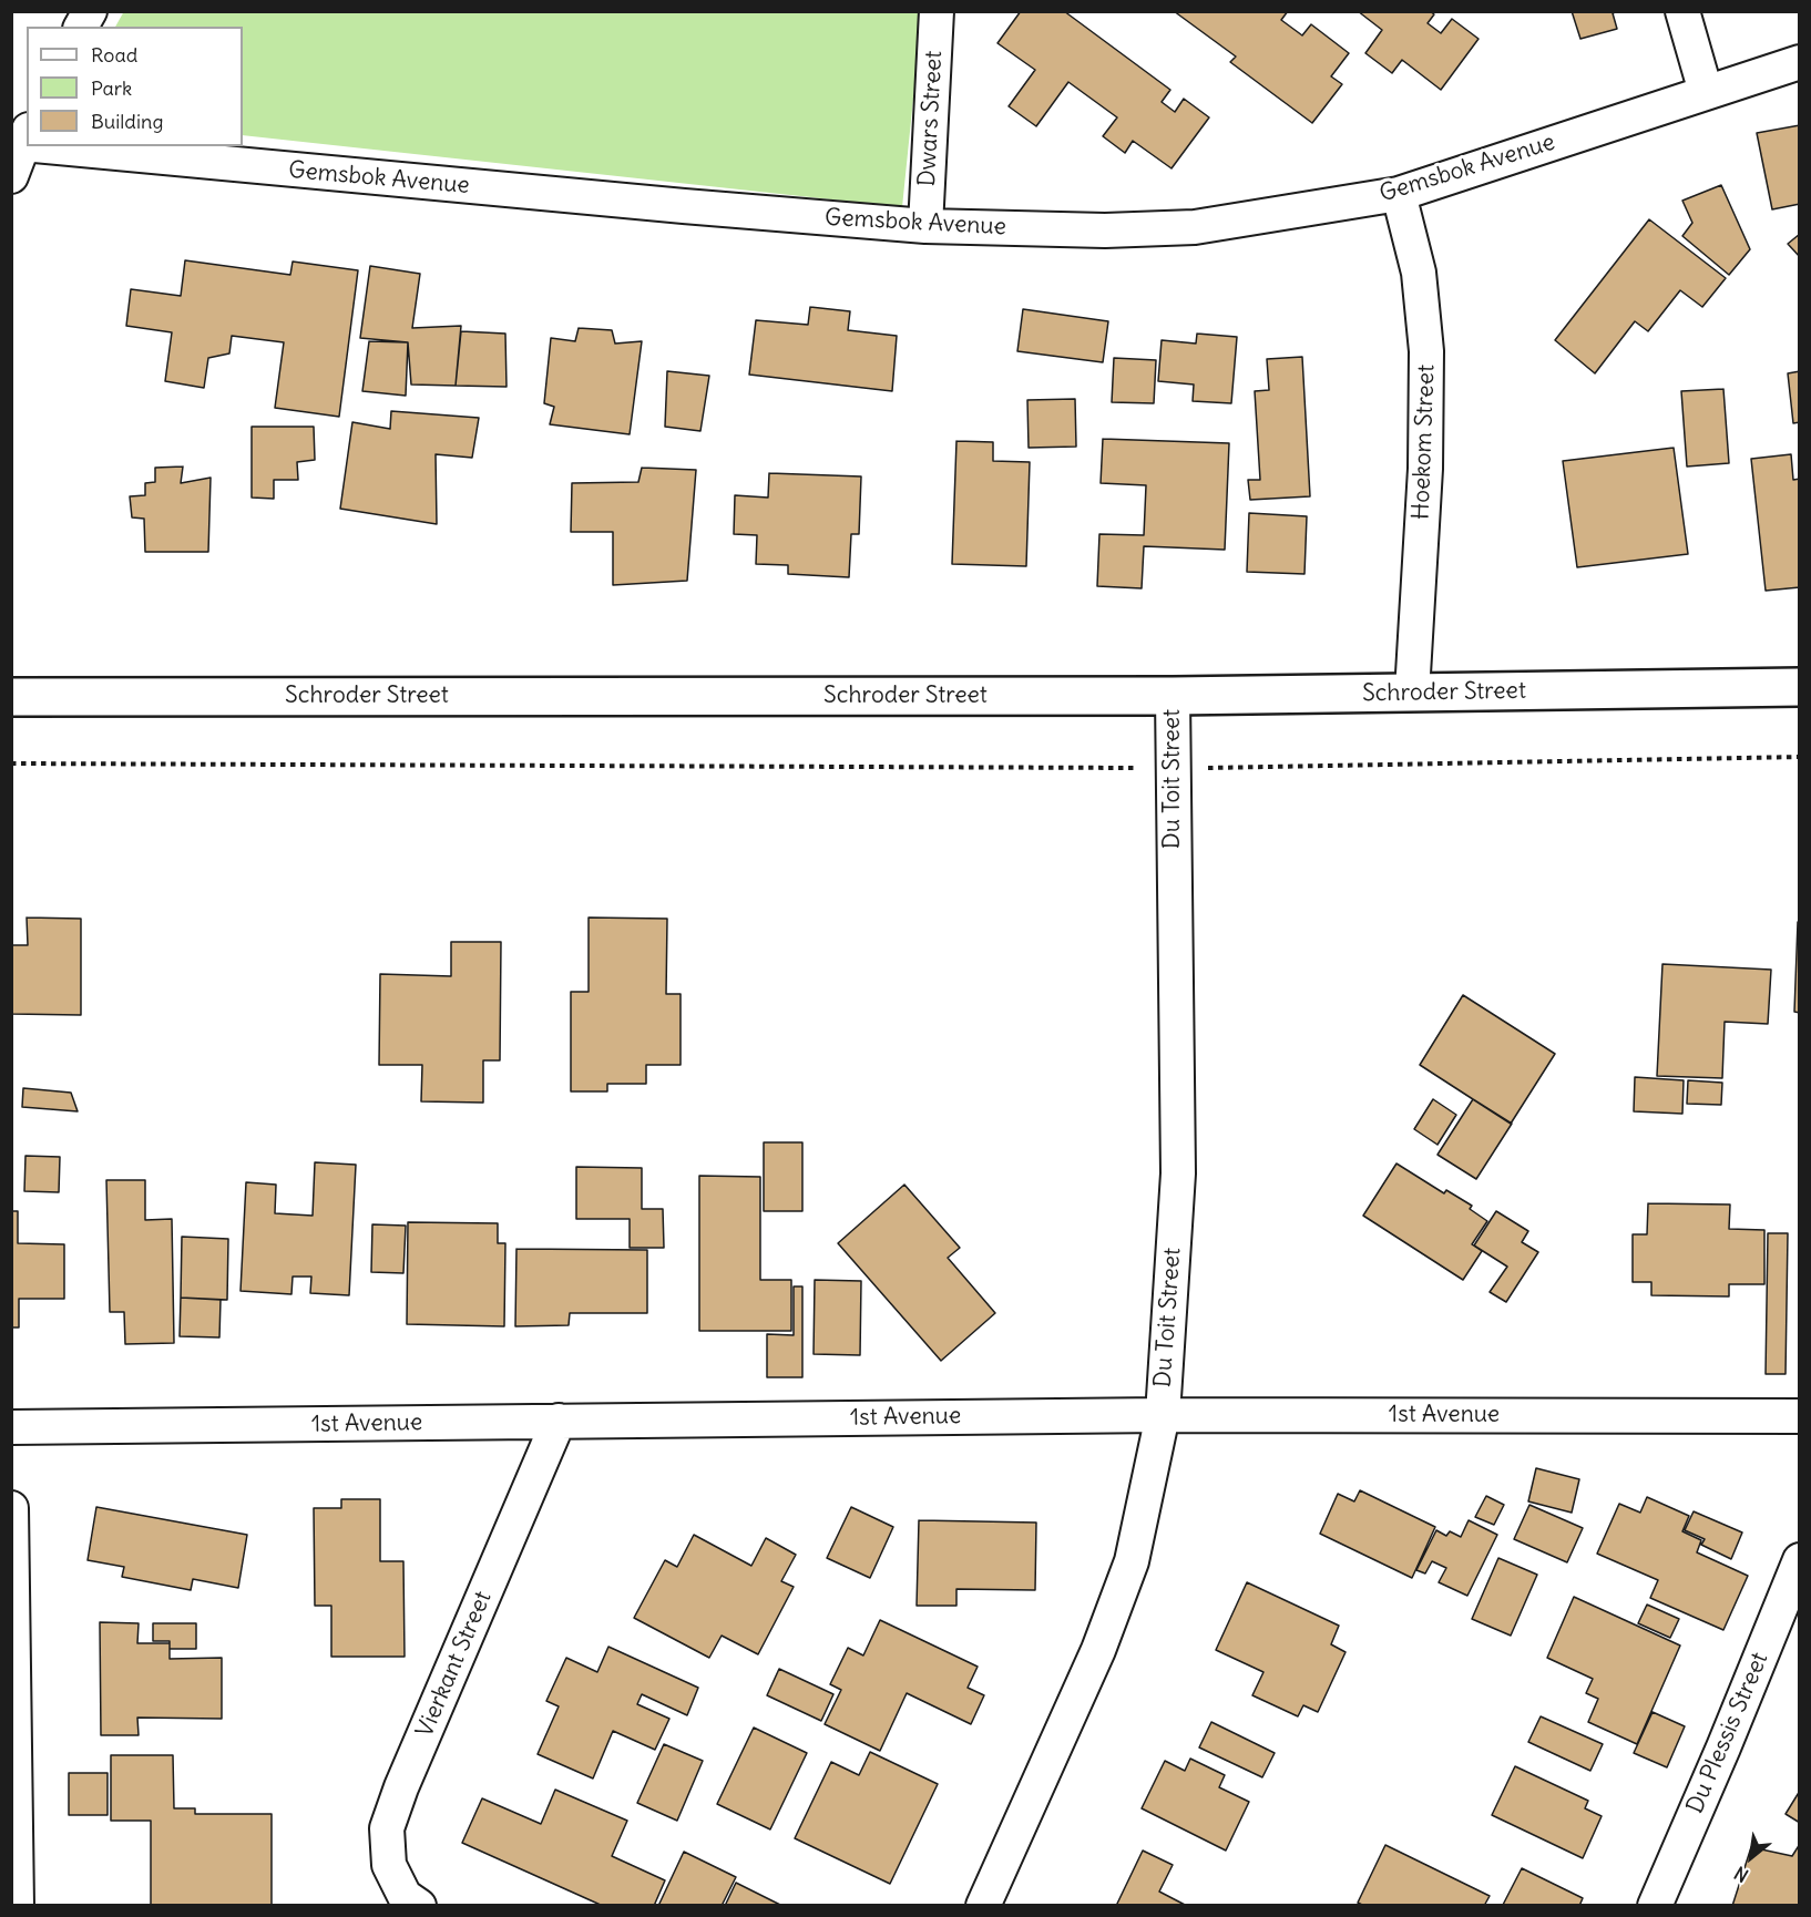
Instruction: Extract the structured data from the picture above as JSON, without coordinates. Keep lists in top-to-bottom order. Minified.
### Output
{"streets":{"highway":["Schroder Street"],"street":["Dwars Street","Gemsbok Avenue","Hoekom Street","Du Toit Street","1st Avenue","Vierkant Street","Du Plessis Street"]},"crossings":[["Dwars Street","Gemsbok Avenue"],["Gemsbok Avenue","Hoekom Street"],["Hoekom Street","Schroder Street"],["Schroder Street","Du Toit Street"],["Du Toit Street","1st Avenue"],["1st Avenue","Vierkant Street"]],"legend":["Road","Park","Building"],"north":"bottom left"}
